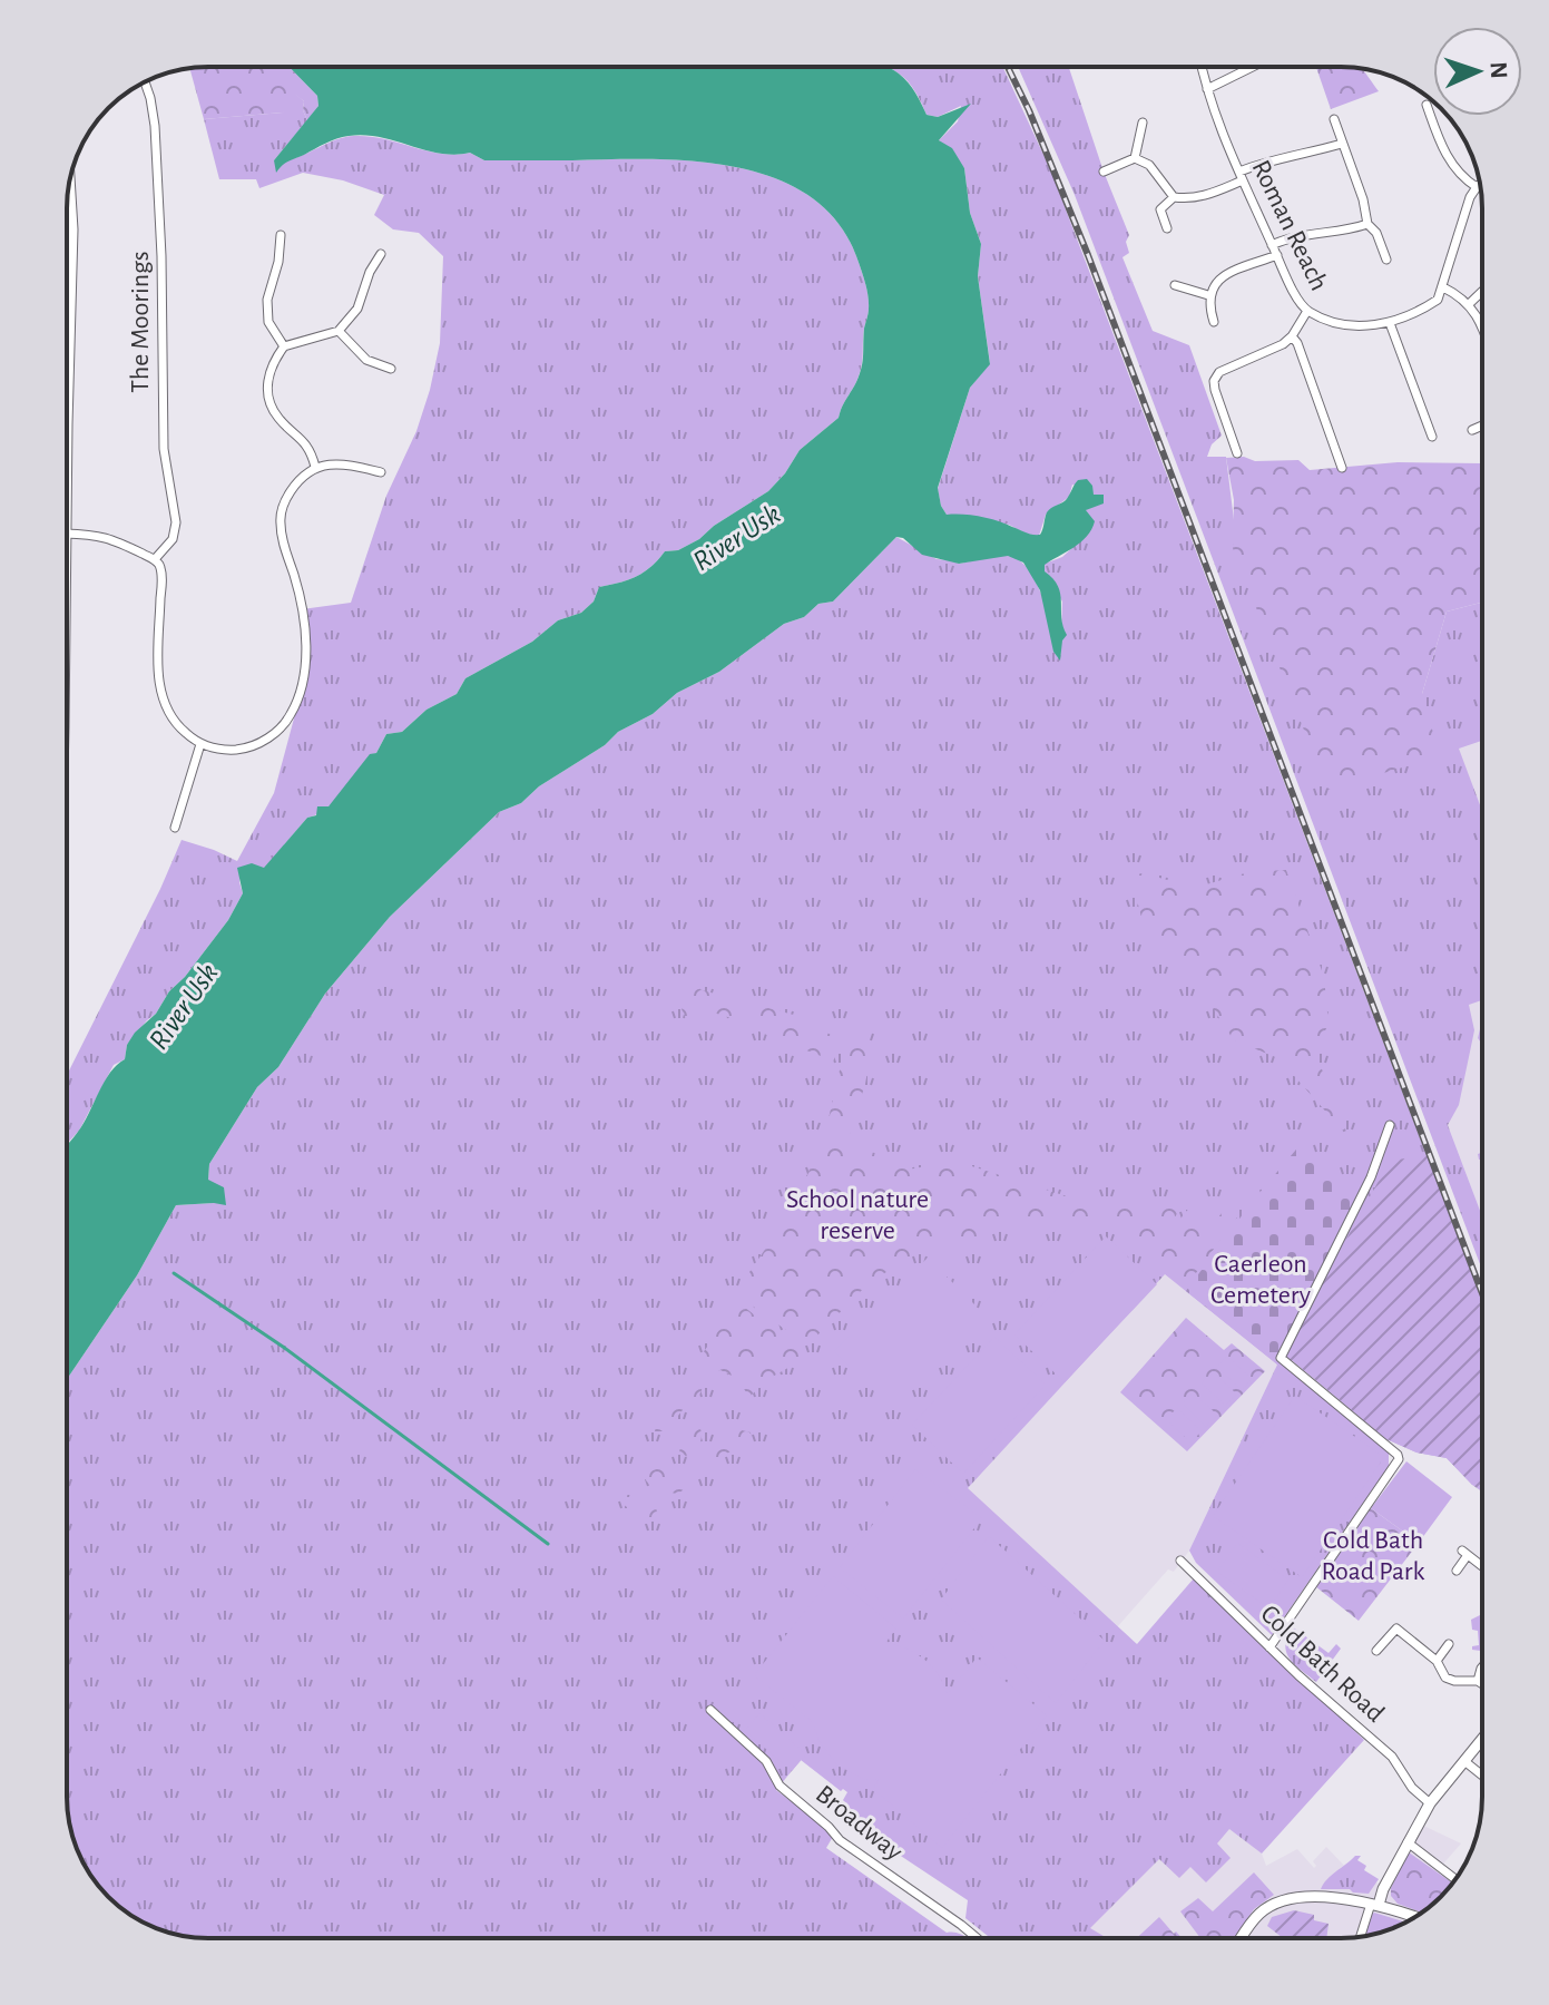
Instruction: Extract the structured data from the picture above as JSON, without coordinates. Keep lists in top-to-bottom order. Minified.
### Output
{"streets":{"street":["Roman Reach","The Moorings","Cold Bath Road","Broadway"]},"water":["River Usk"],"parks":["School nature reserve","Caerleon Cemetery","Cold Bath Road Park"],"north":"right"}
